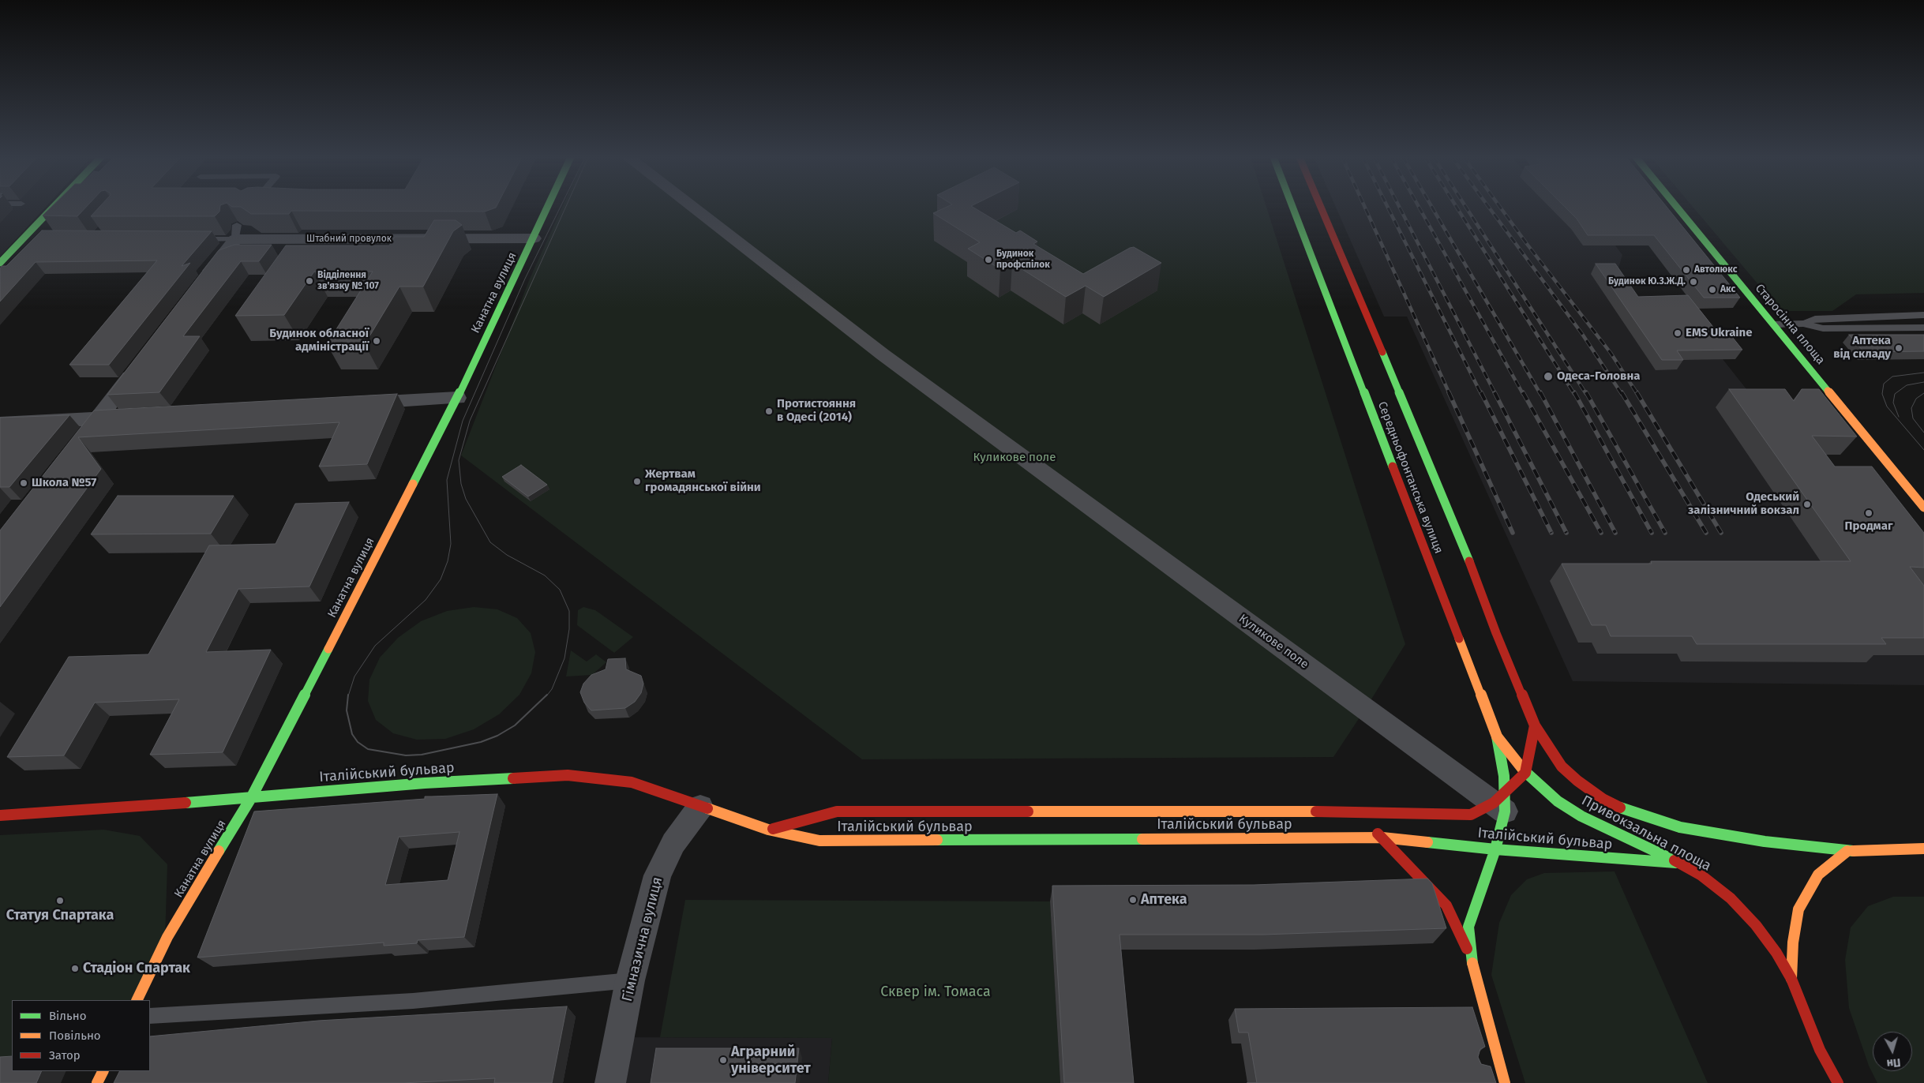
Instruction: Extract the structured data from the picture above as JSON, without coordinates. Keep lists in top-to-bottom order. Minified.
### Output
{"streets":{"main road":["Канатна вулиця","Старосінна площа","Середньофонтанська вулиця","Італійський бульвар","Привокзальна площа"],"street":["Штабний провулок","Куликове поле","Гімназична вулиця"]},"crossings":[["Штабний провулок","Канатна вулиця"],["Канатна вулиця","Італійський бульвар"],["Середньофонтанська вулиця","Куликове поле"],["Середньофонтанська вулиця","Італійський бульвар"],["Середньофонтанська вулиця","Привокзальна площа"],["Куликове поле","Італійський бульвар"],["Італійський бульвар","Привокзальна площа"],["Італійський бульвар","Гімназична вулиця"]],"parks":["Куликове поле","Сквер ім. Томаса"],"places":["Будинок профспілок","Автолюкс","Відділення зв'язку № 107","Будинок Ю.З.Ж.Д.","Акс","EMS Ukraine","Будинок обласної адміністрації","Аптека від складу","Одеса-Головна","Протистояння в Одесі (2014)","Жертвам громадянської війни","Школа №57","Одеський залізничний вокзал","Продмаг","Аптека","Статуя Спартака","Стадіон Спартак","Аграрний університет"],"legend":["Вільно","Повільно","Затор"],"north":"bottom"}
